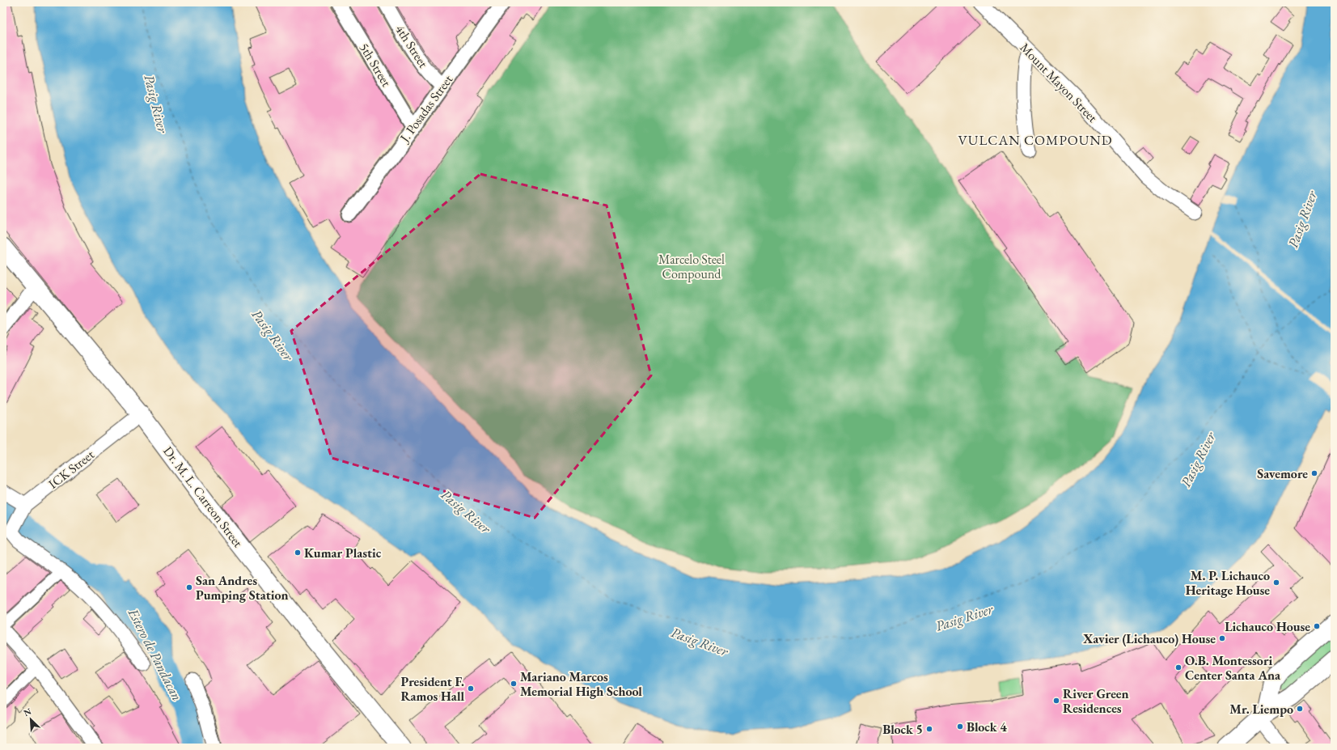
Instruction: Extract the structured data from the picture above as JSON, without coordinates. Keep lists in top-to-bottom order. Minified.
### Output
{"streets":{"main road":["Dr. M. L. Carreon Street"],"street":["4th Street","5th Street","Mount Mayon Street","J. Posadas Street","ICK Street"]},"crossings":[["4th Street","J. Posadas Street"],["5th Street","J. Posadas Street"],["ICK Street","Dr. M. L. Carreon Street"]],"districts":["VULCAN COMPOUND"],"water":["Pasig River","Estero de Pandacan"],"parks":["Marcelo Steel Compound"],"places":["Savemore","Kumar Plastic","M. P. Lichauco Heritage House","San Andres Pumping Station","Lichauco House","Xavier (Lichauco) House","O.B. Montessori Center Santa Ana","Mariano Marcos Memorial High School","President F. Ramos Hall","River Green Residences","Mr. Liempo","Block 4","Block 5"],"north":"top left"}
